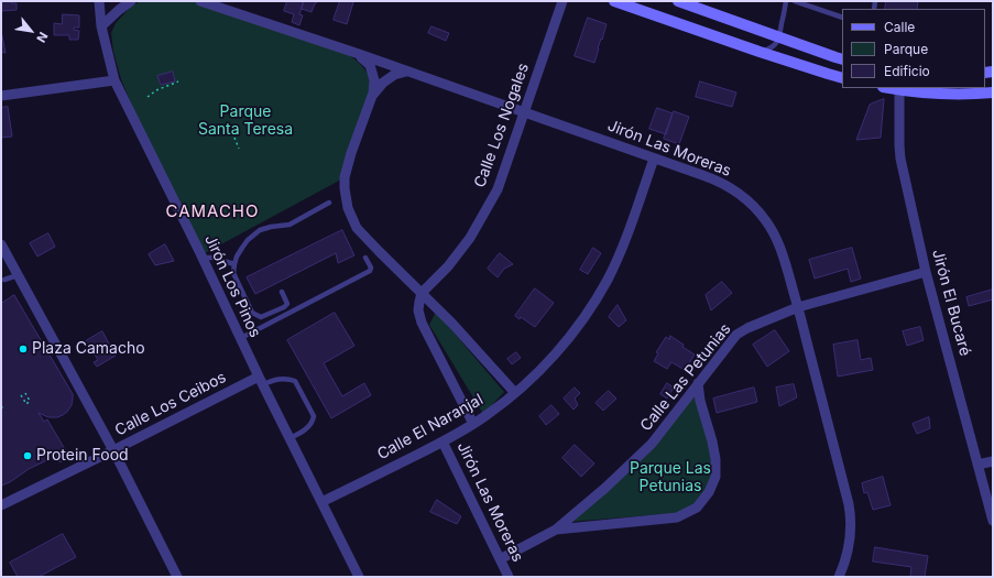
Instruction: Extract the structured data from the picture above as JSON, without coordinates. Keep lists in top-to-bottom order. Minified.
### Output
{"streets":{"street":["Calle Los Nogales","Jirón Las Moreras","Jirón Los Pinos","Jirón El Bucaré","Calle Las Petunias","Calle Los Ceibos","Calle El Naranjal"]},"crossings":[["Calle Los Nogales","Jirón Las Moreras"],["Jirón Las Moreras","Calle Las Petunias"],["Jirón Las Moreras","Calle El Naranjal"],["Jirón Los Pinos","Calle Los Ceibos"],["Jirón Los Pinos","Calle El Naranjal"],["Jirón El Bucaré","Calle Las Petunias"]],"districts":["CAMACHO"],"parks":["Parque Santa Teresa","Parque Las Petunias"],"places":["Plaza Camacho","Protein Food"],"legend":["Calle","Parque","Edificio"],"north":"bottom right"}
